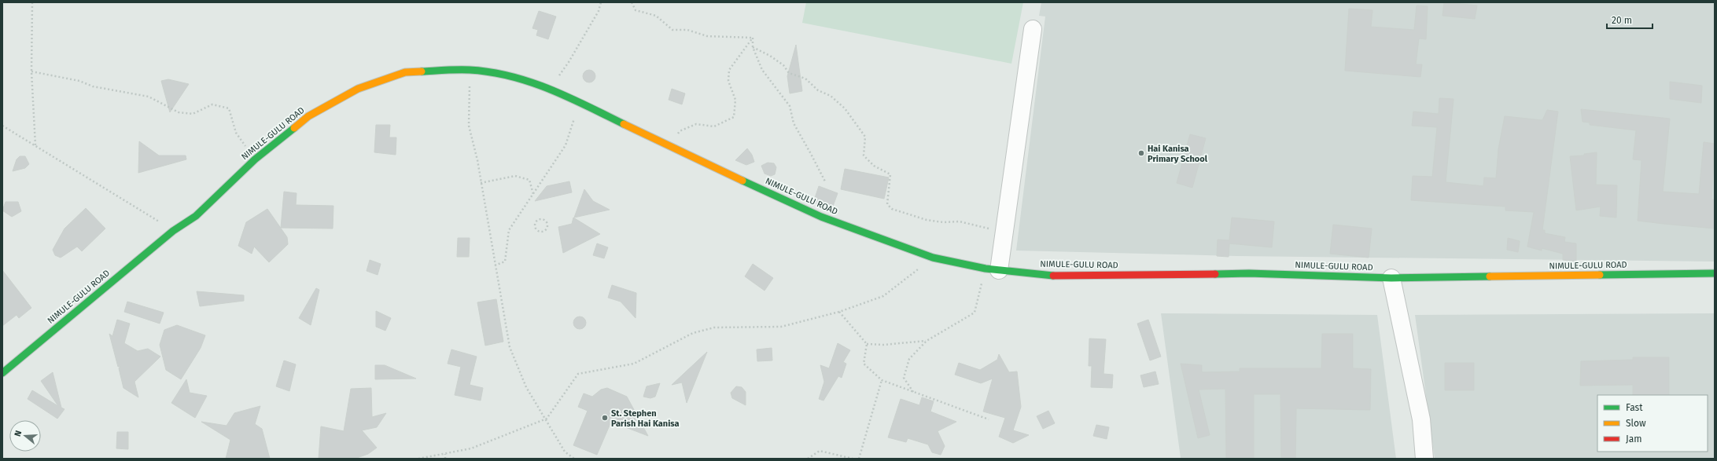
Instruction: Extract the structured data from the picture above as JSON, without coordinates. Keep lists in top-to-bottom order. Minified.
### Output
{"streets":{"main road":["NIMULE-GULU ROAD"]},"places":["Hai Kanisa Primary School","St. Stephen Parish Hai Kanisa"],"legend":["Fast","Slow","Jam"],"scale_bar":"20 m","north":"left"}
